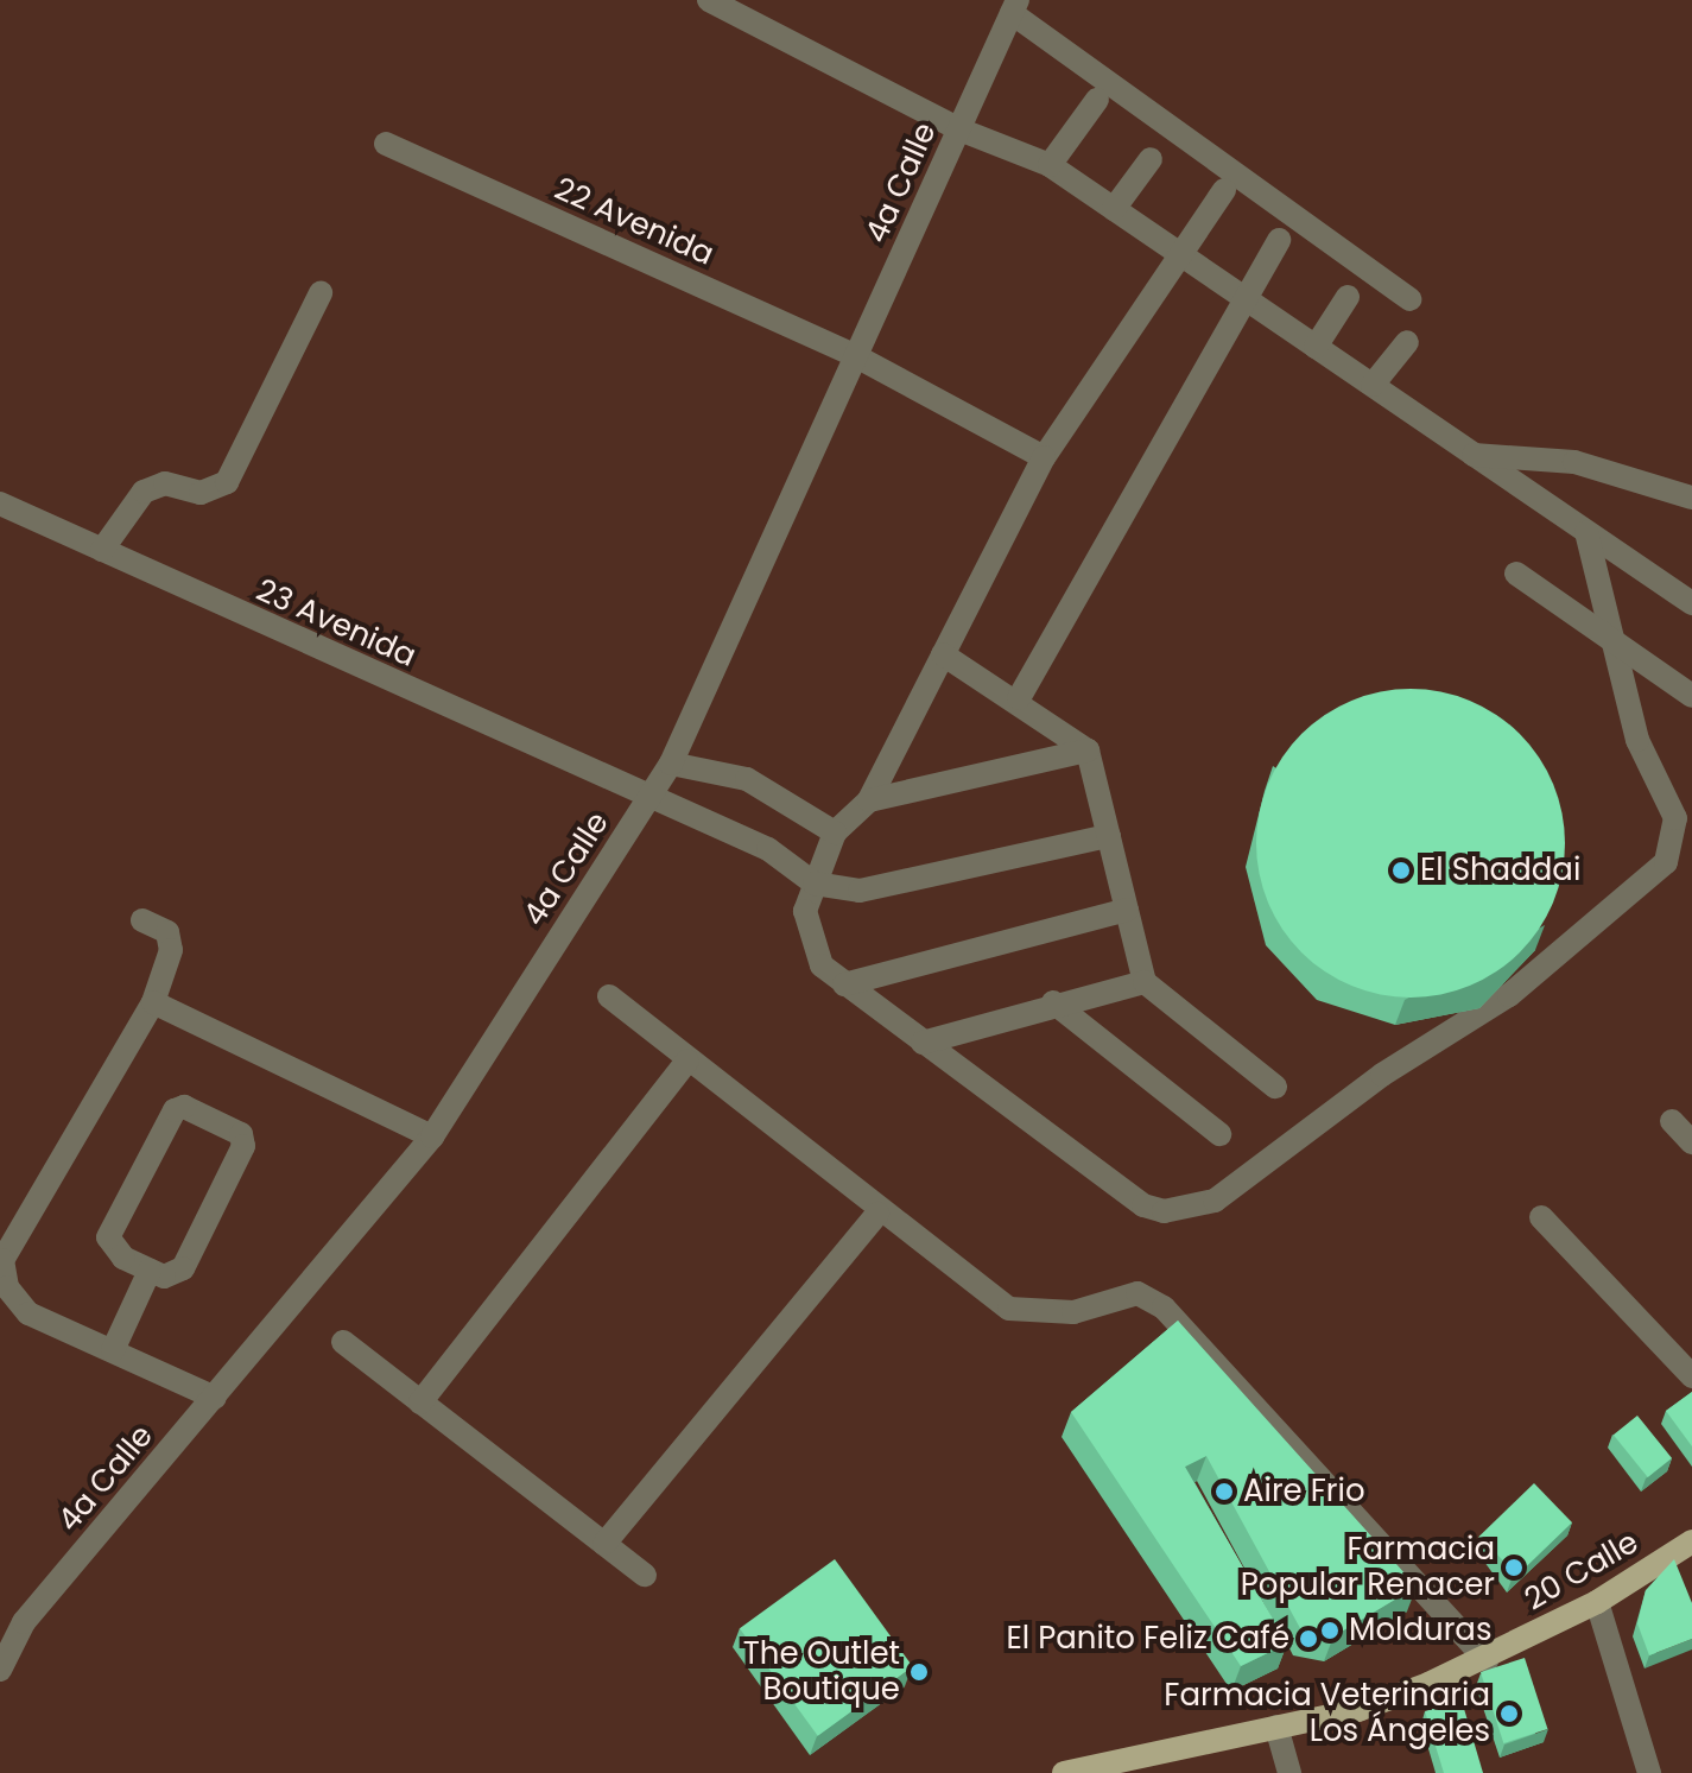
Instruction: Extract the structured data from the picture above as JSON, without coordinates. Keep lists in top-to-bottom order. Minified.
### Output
{"streets":{"main road":["20 Calle"],"street":["4a Calle","22 Avenida","23 Avenida"]},"crossings":[["4a Calle","22 Avenida"],["4a Calle","23 Avenida"]],"places":["El Shaddai","Aire Frio","Farmacia Popular Renacer","Molduras","El Panito Feliz Café","The Outlet Boutique","Farmacia Veterinaria Los Ángeles"]}
